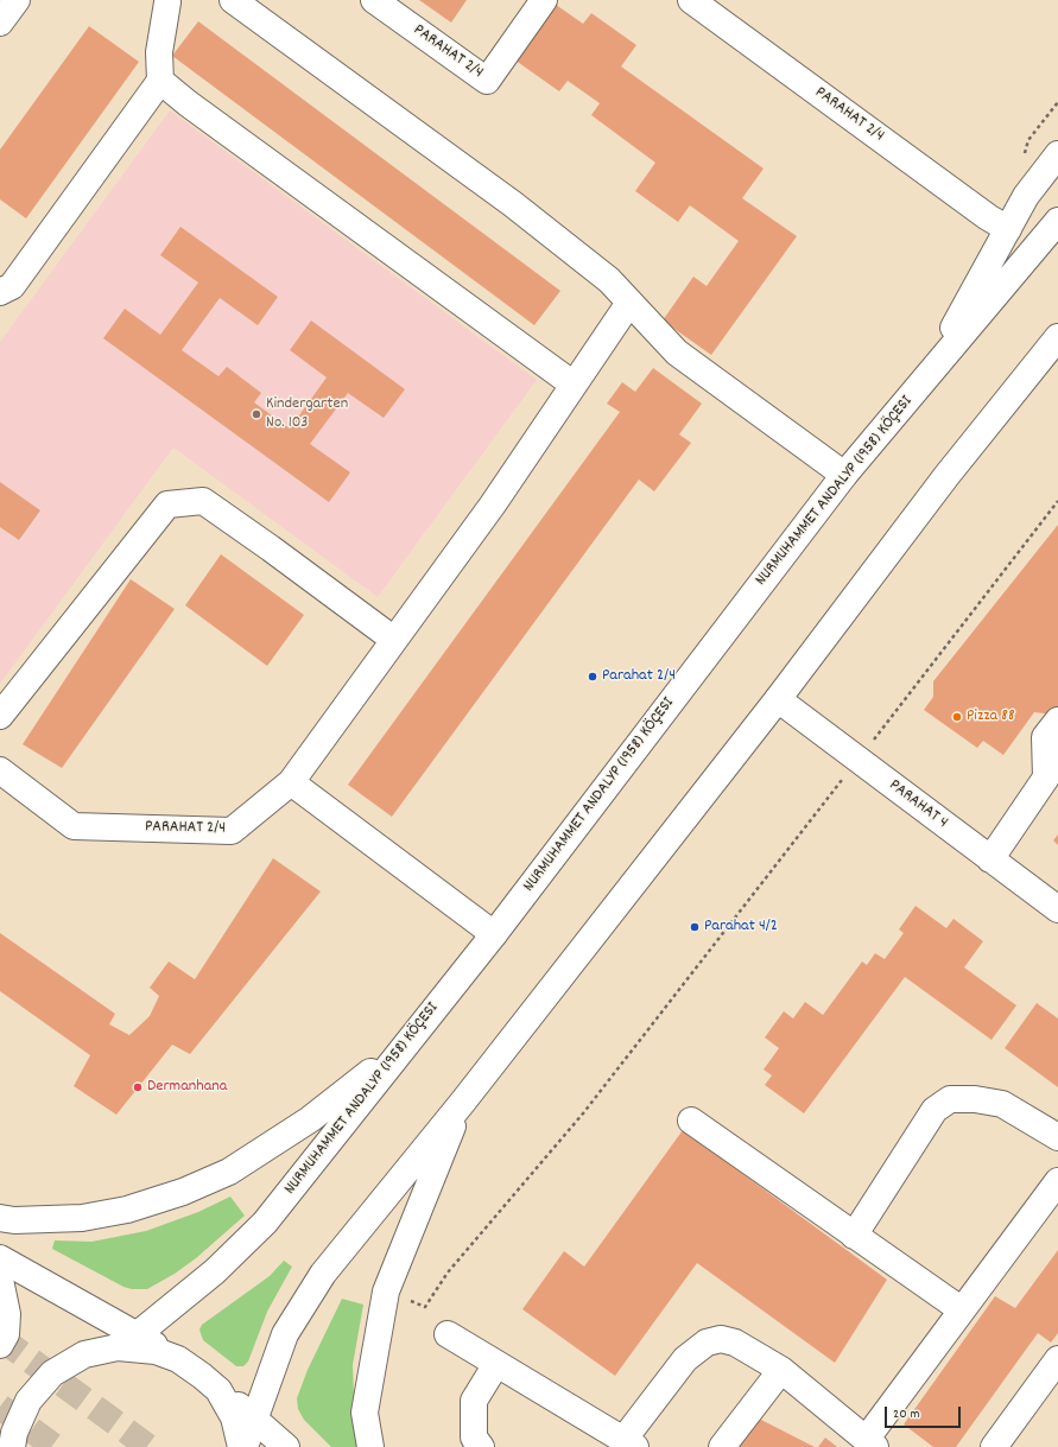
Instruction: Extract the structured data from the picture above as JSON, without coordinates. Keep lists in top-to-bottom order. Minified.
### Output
{"streets":{"main road":["PARAHAT 2/4","NURMUHAMMET ANDALYP (1958) KÖÇESI","PARAHAT 4"]},"places":["Kindergarten No. 103","Parahat 2/4","Pizza 88","Parahat 4/2","Dermanhana"],"scale_bar":"20 m"}
